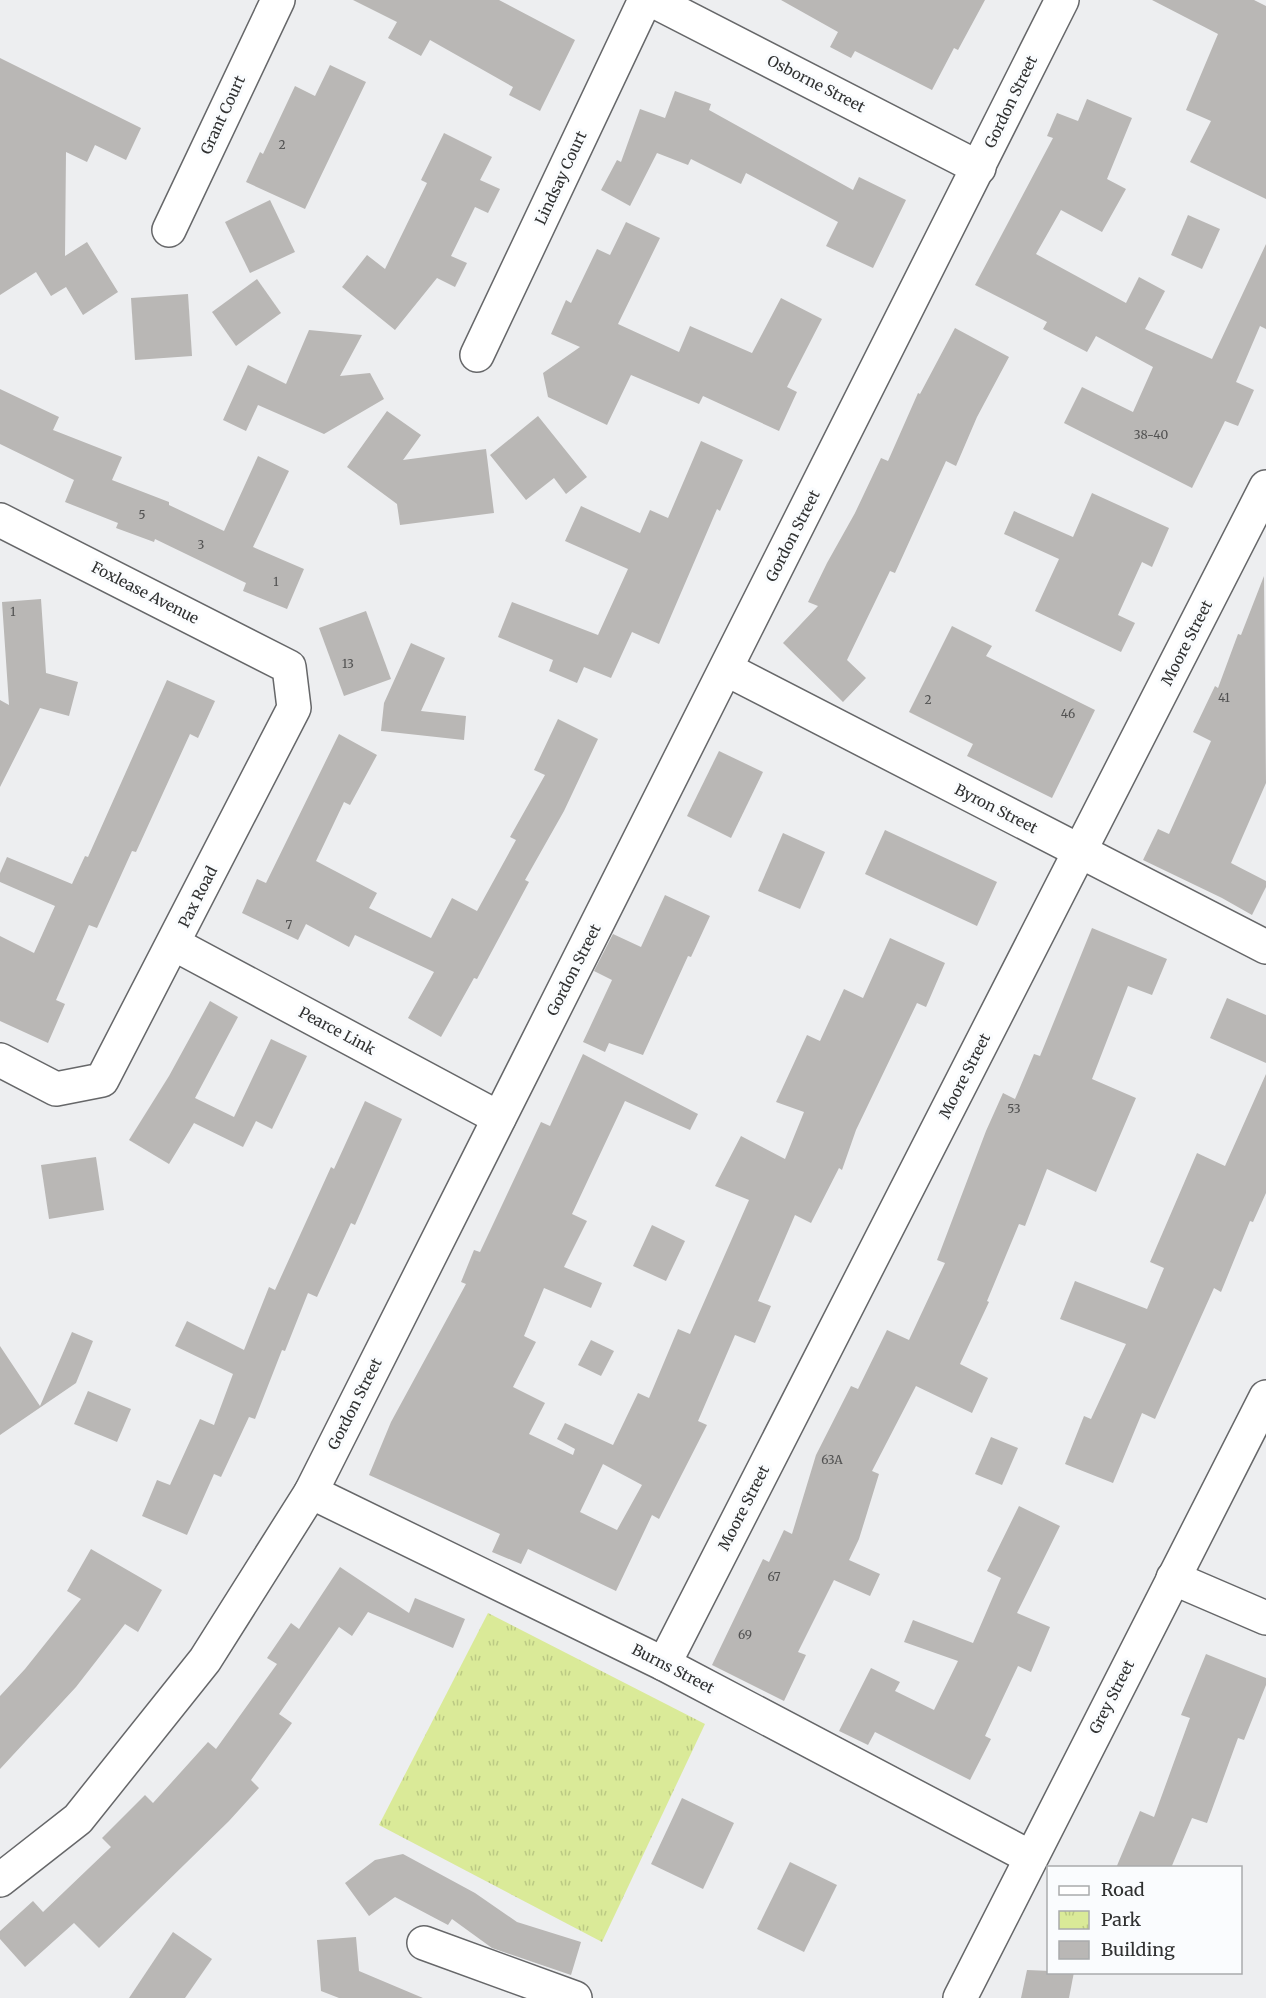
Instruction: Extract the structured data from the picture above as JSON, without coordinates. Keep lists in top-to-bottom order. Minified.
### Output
{"streets":{"street":["Osborne Street","Gordon Street","Grant Court","Lindsay Court","Foxlease Avenue","Moore Street","Byron Street","Pax Road","Pearce Link","Burns Street","Grey Street"]},"crossings":[["Osborne Street","Gordon Street"],["Gordon Street","Byron Street"],["Gordon Street","Pearce Link"],["Gordon Street","Burns Street"],["Foxlease Avenue","Pax Road"],["Moore Street","Byron Street"],["Moore Street","Burns Street"],["Pax Road","Pearce Link"],["Burns Street","Grey Street"]],"house_numbers":["2","38-40","5","3","1","1","13","41","2","46","7","53","63A","67","69"],"legend":["Road","Park","Building"]}
